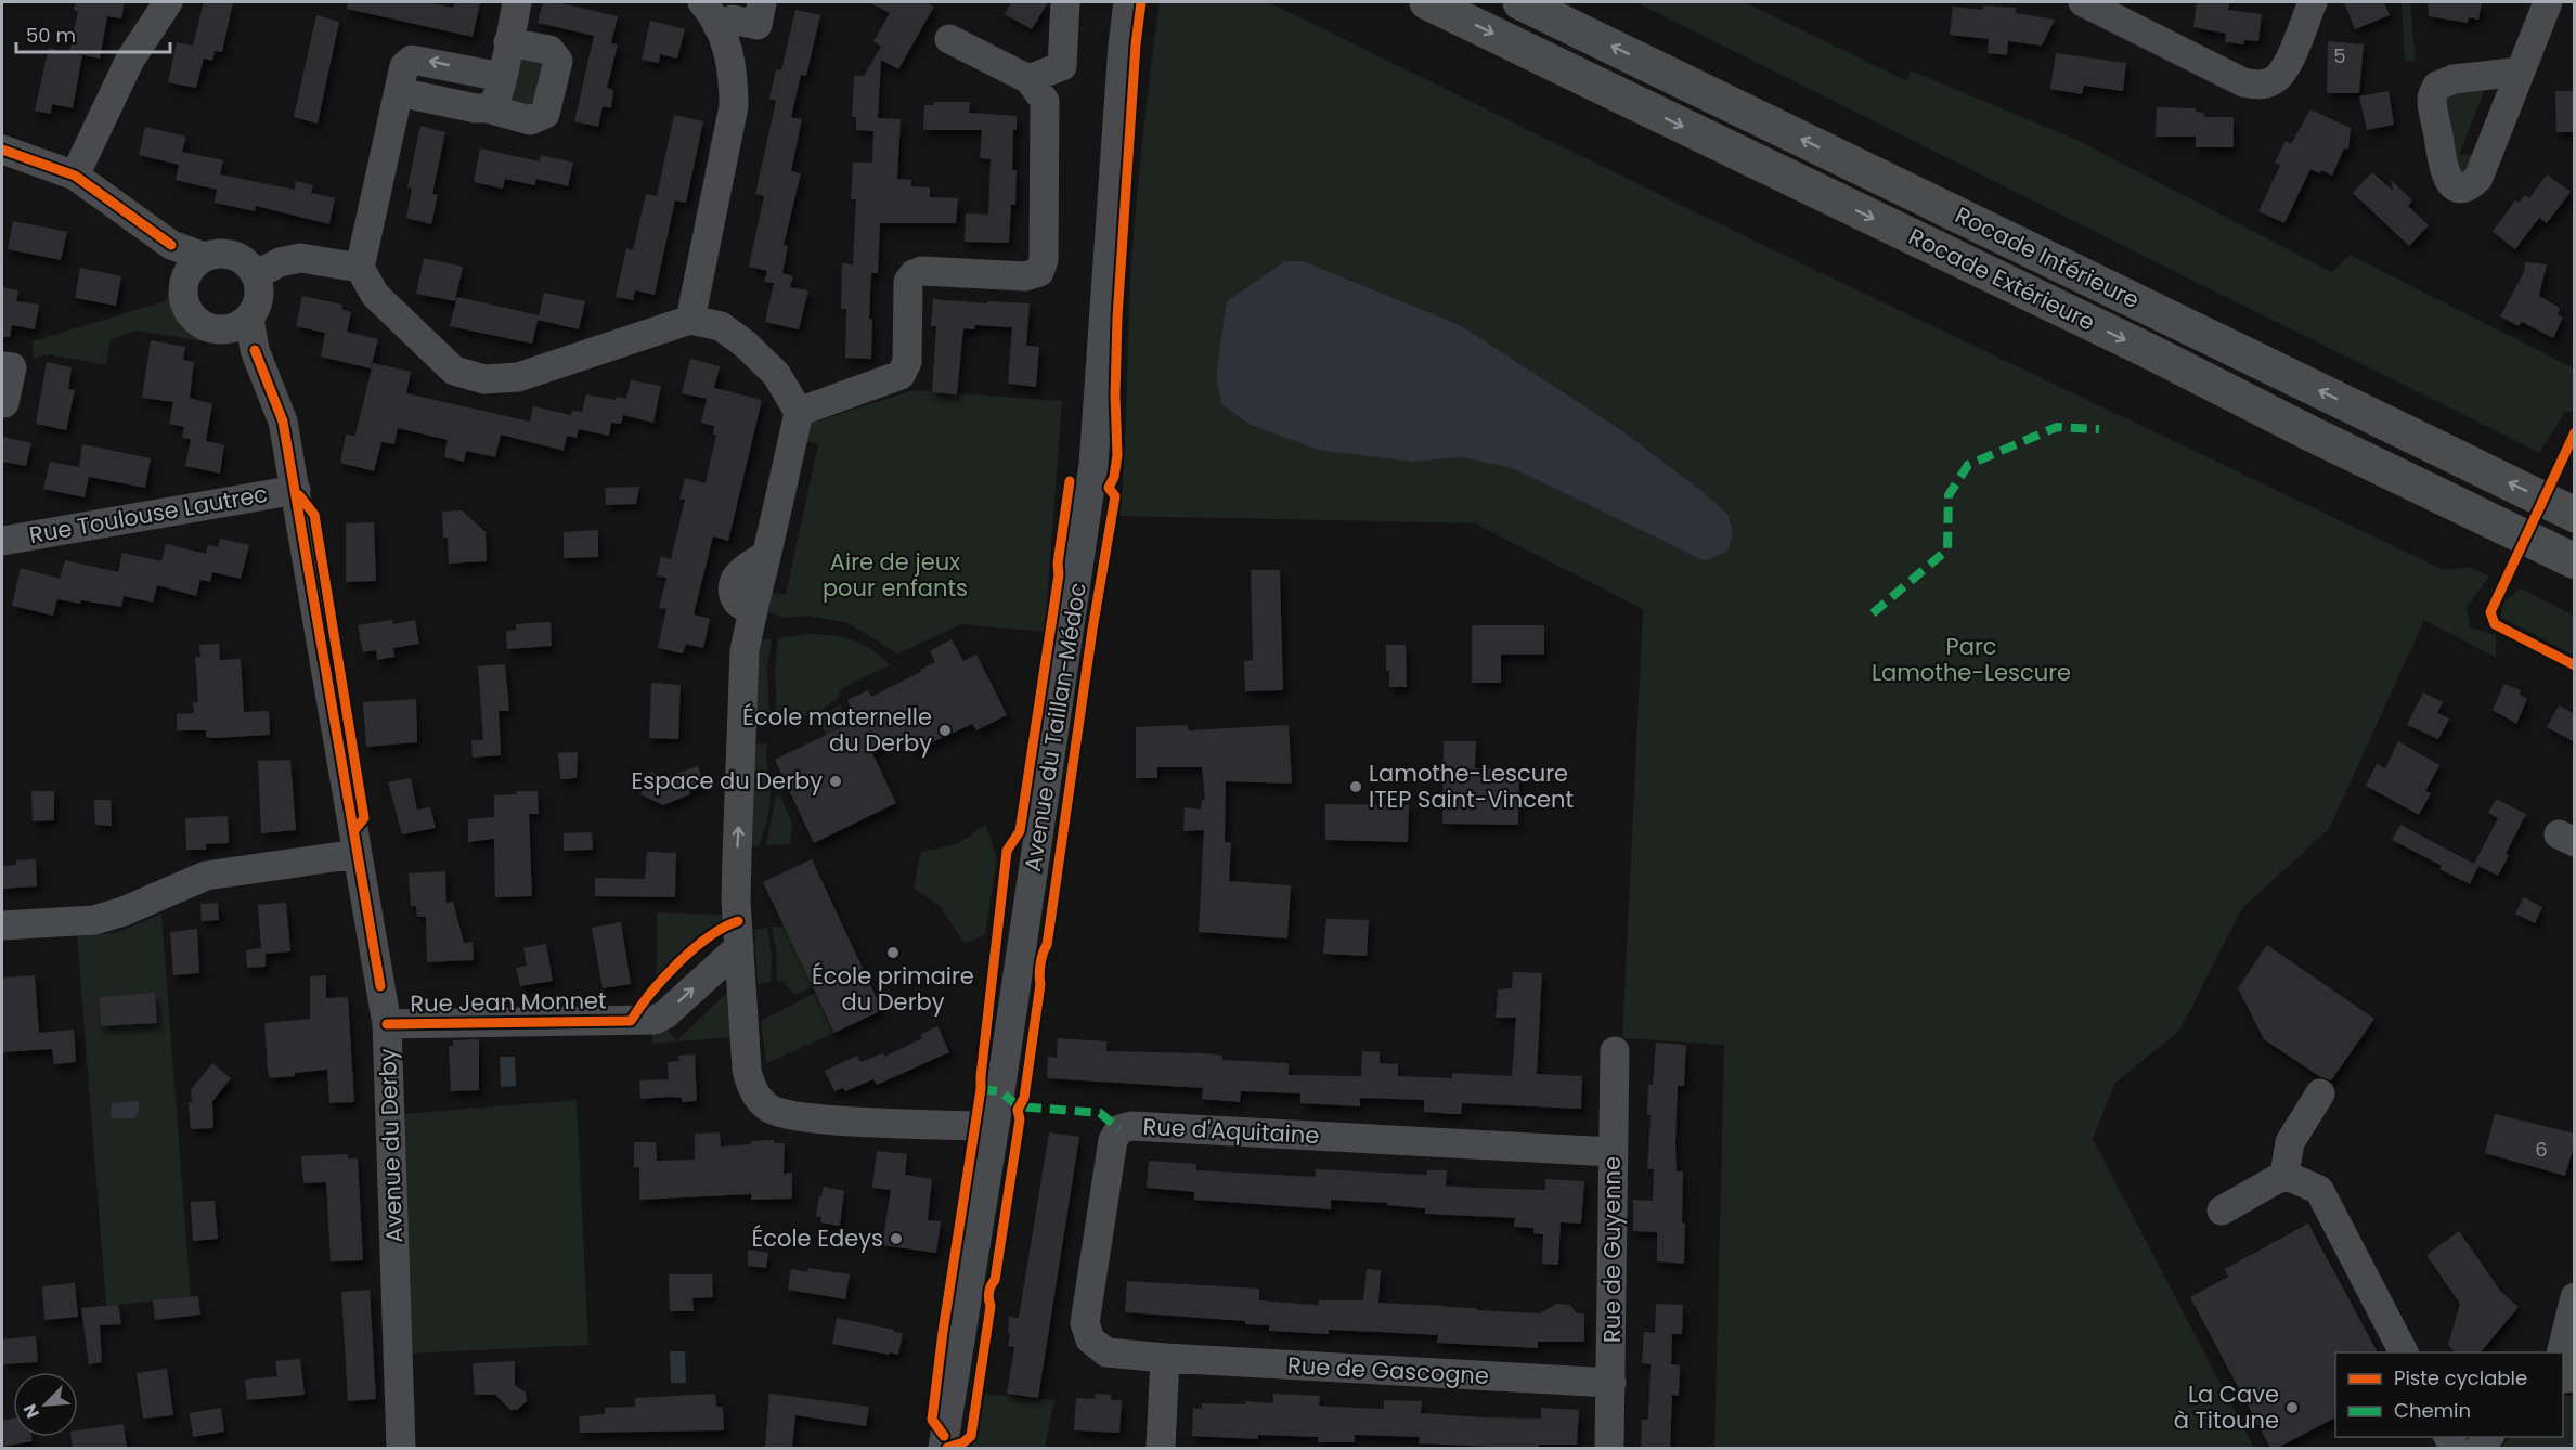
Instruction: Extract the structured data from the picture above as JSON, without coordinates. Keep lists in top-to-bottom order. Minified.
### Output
{"streets":{"highway":["Rocade Intérieure","Rocade Extérieure"],"street":["Rue Toulouse Lautrec","Avenue du Taillan-Médoc","Rue Jean Monnet","Rue d'Aquitaine","Avenue du Derby","Rue de Guyenne","Rue de Gascogne"]},"crossings":[["Rue Toulouse Lautrec","Avenue du Derby"],["Rue Jean Monnet","Avenue du Derby"],["Rue d'Aquitaine","Rue de Guyenne"],["Rue d'Aquitaine","Rue de Gascogne"],["Rue de Guyenne","Rue de Gascogne"]],"one_way":["Rocade Intérieure","Rocade Extérieure","Rue Jean Monnet"],"parks":["Aire de jeux pour enfants","Parc Lamothe-Lescure"],"places":["École maternelle du Derby","Espace du Derby","Lamothe-Lescure ITEP Saint-Vincent","École primaire du Derby","École Edeys","La Cave à Titoune"],"house_numbers":["5","6"],"legend":["Piste cyclable","Chemin"],"scale_bar":"50 m","north":"bottom left"}
